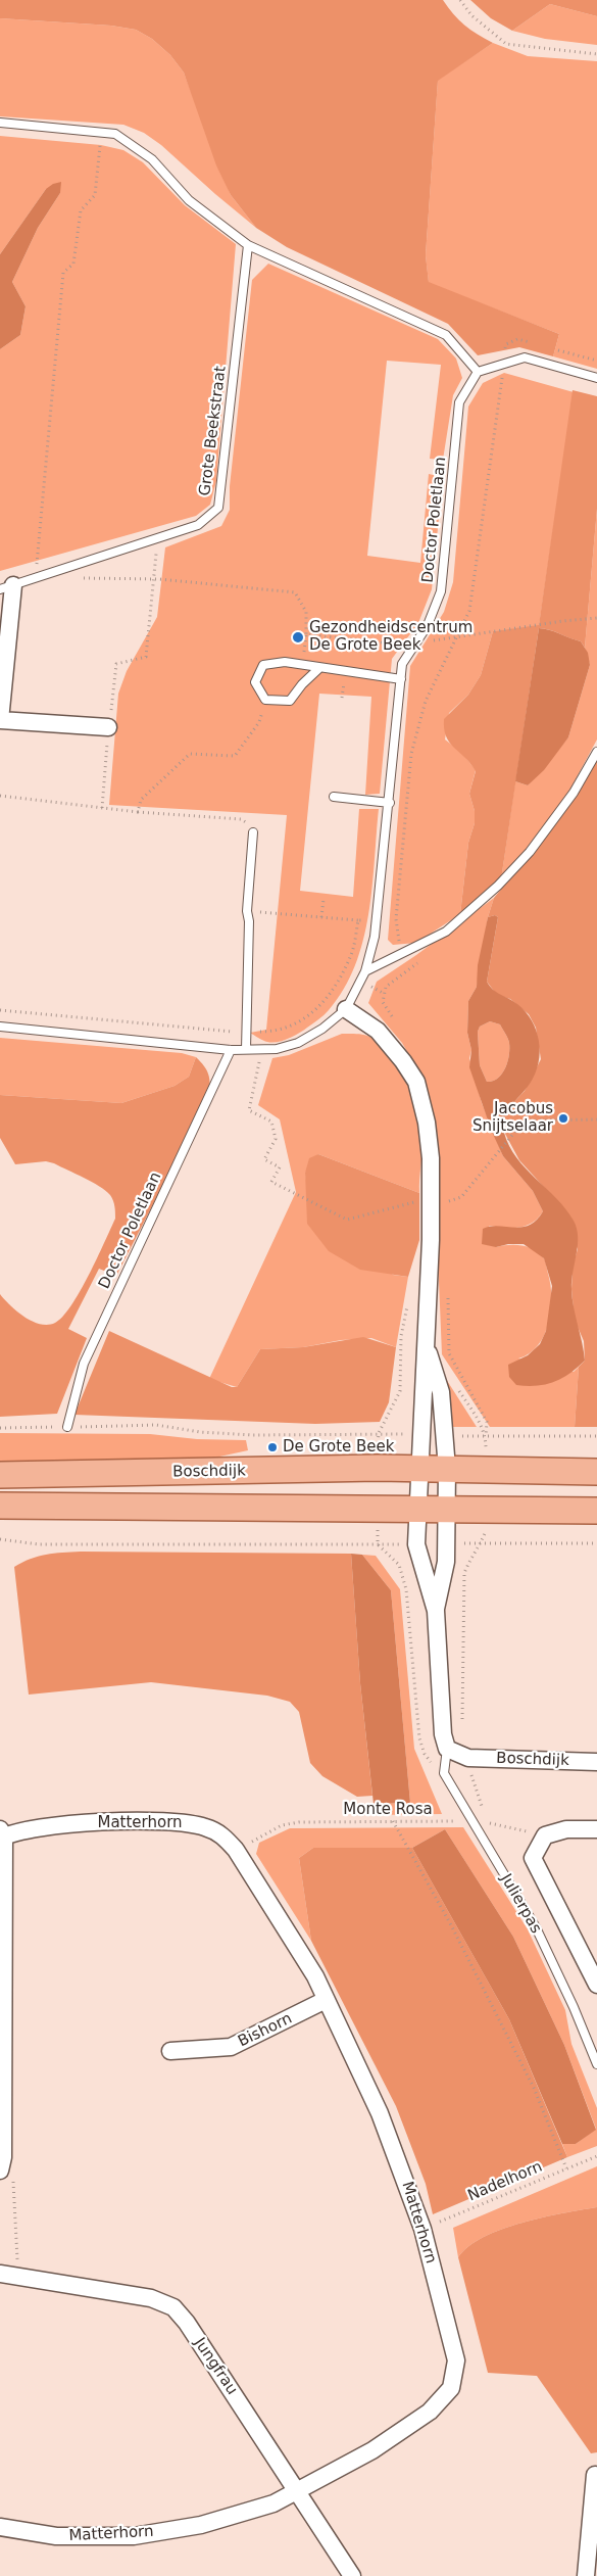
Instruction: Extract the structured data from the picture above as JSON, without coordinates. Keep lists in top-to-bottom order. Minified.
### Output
{"streets":{"main road":["Boschdijk"],"street":["Matterhorn","Julierpas","Bishorn","Jungfrau"],"lane":["Grote Beekstraat","Doctor Poletlaan"],"path":["Monte Rosa","Nadelhorn"]},"crossings":[["Monte Rosa","Matterhorn"],["Monte Rosa","Julierpas"],["Matterhorn","Bishorn"],["Matterhorn","Nadelhorn"],["Matterhorn","Jungfrau"]],"places":["Gezondheidscentrum De Grote Beek","Jacobus Snijtselaar","De Grote Beek"]}
